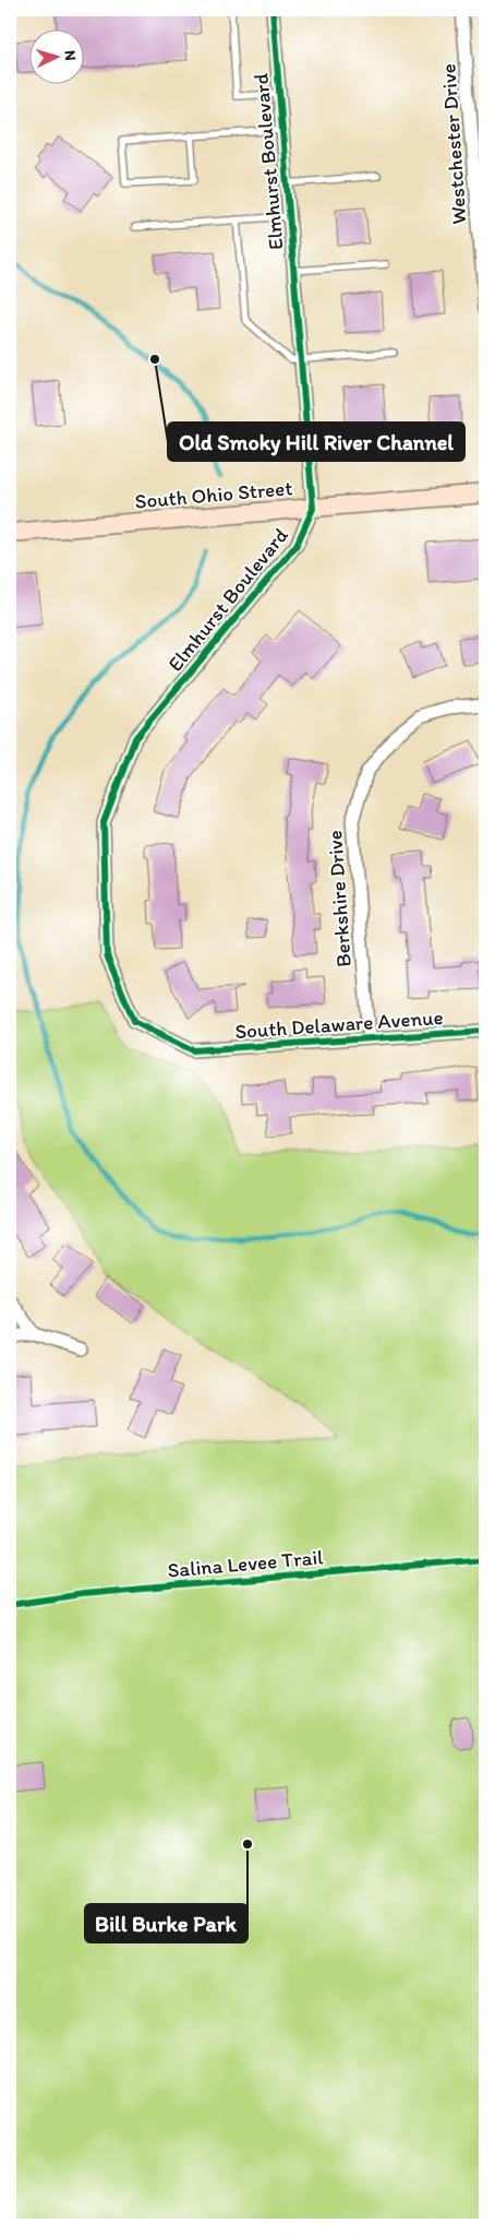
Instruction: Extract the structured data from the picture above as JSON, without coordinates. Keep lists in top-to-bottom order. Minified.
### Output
{"streets":{"main road":["South Ohio Street"],"street":["Westchester Drive","Elmhurst Boulevard","Berkshire Drive","South Delaware Avenue"],"cycle path":["Salina Levee Trail"]},"crossings":[["Elmhurst Boulevard","South Ohio Street"],["Elmhurst Boulevard","South Delaware Avenue"],["Berkshire Drive","South Delaware Avenue"]],"places":["Old Smoky Hill River Channel","Bill Burke Park"],"north":"right"}
